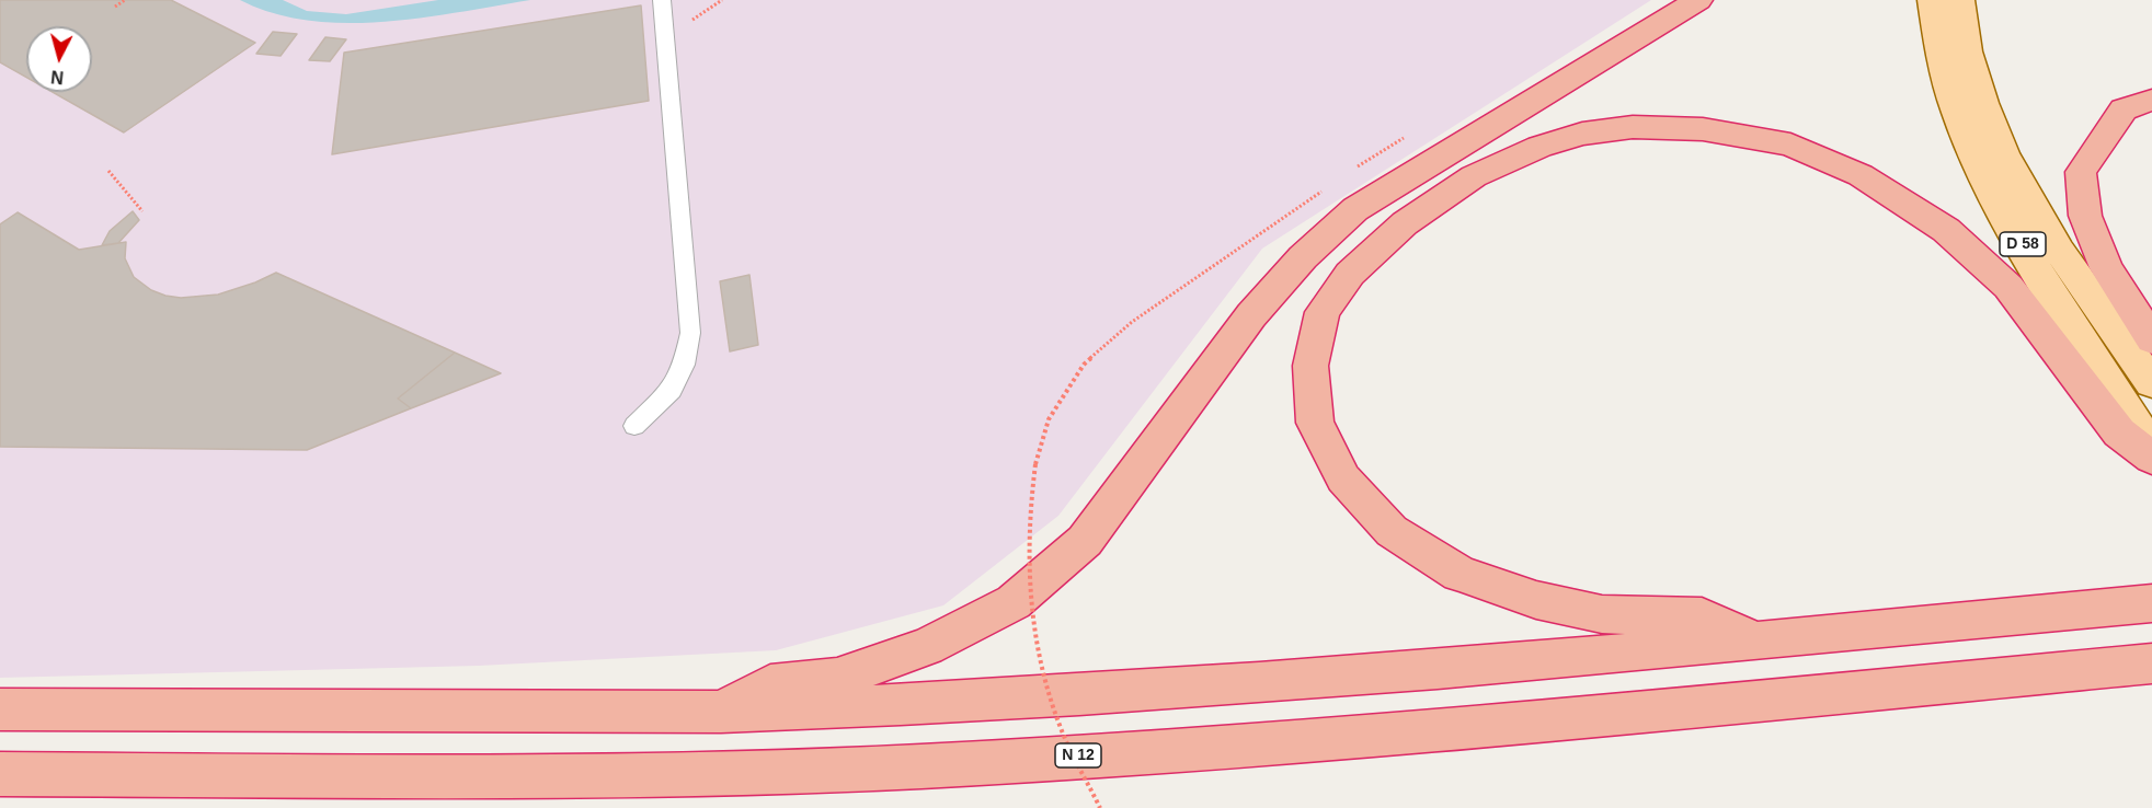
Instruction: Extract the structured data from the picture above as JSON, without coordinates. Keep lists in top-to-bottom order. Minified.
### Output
{"streets":{"highway":["N 12"],"main road":["D 58"]},"north":"bottom"}
